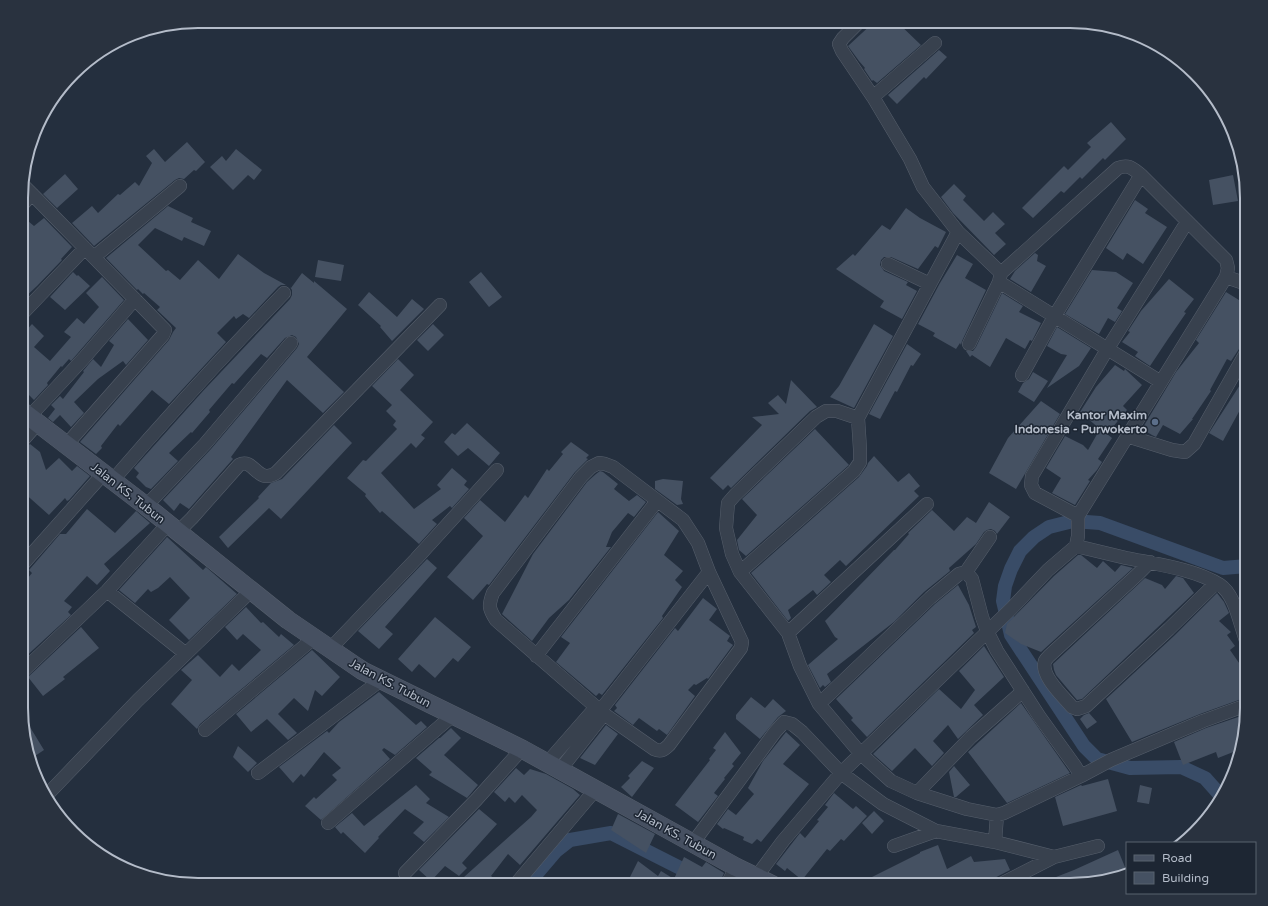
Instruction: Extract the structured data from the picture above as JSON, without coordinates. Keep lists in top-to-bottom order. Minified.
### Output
{"streets":{"street":["Jalan KS. Tubun"]},"places":["Kantor Maxim Indonesia - Purwokerto"],"legend":["Road","Building"]}
